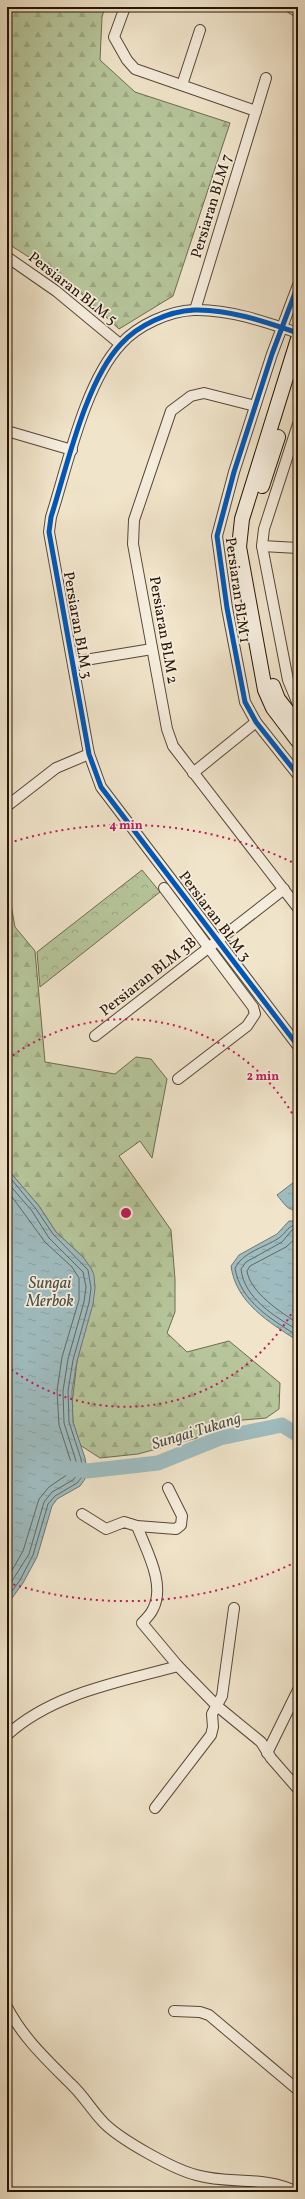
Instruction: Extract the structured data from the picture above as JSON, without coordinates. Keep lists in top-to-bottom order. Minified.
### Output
{"streets":{"street":["Persiaran BLM 7","Persiaran BLM 5","Persiaran BLM 1","Persiaran BLM 3","Persiaran BLM 2","Persiaran BLM 3B"]},"crossings":[["Persiaran BLM 7","Persiaran BLM 3"],["Persiaran BLM 5","Persiaran BLM 3"],["Persiaran BLM 1","Persiaran BLM 3"],["Persiaran BLM 1","Persiaran BLM 2"],["Persiaran BLM 3","Persiaran BLM 3B"],["Persiaran BLM 2","Persiaran BLM 3B"]],"water":["Sungai Merbok","Sungai Tukang"],"rings":["4 min","2 min"]}
